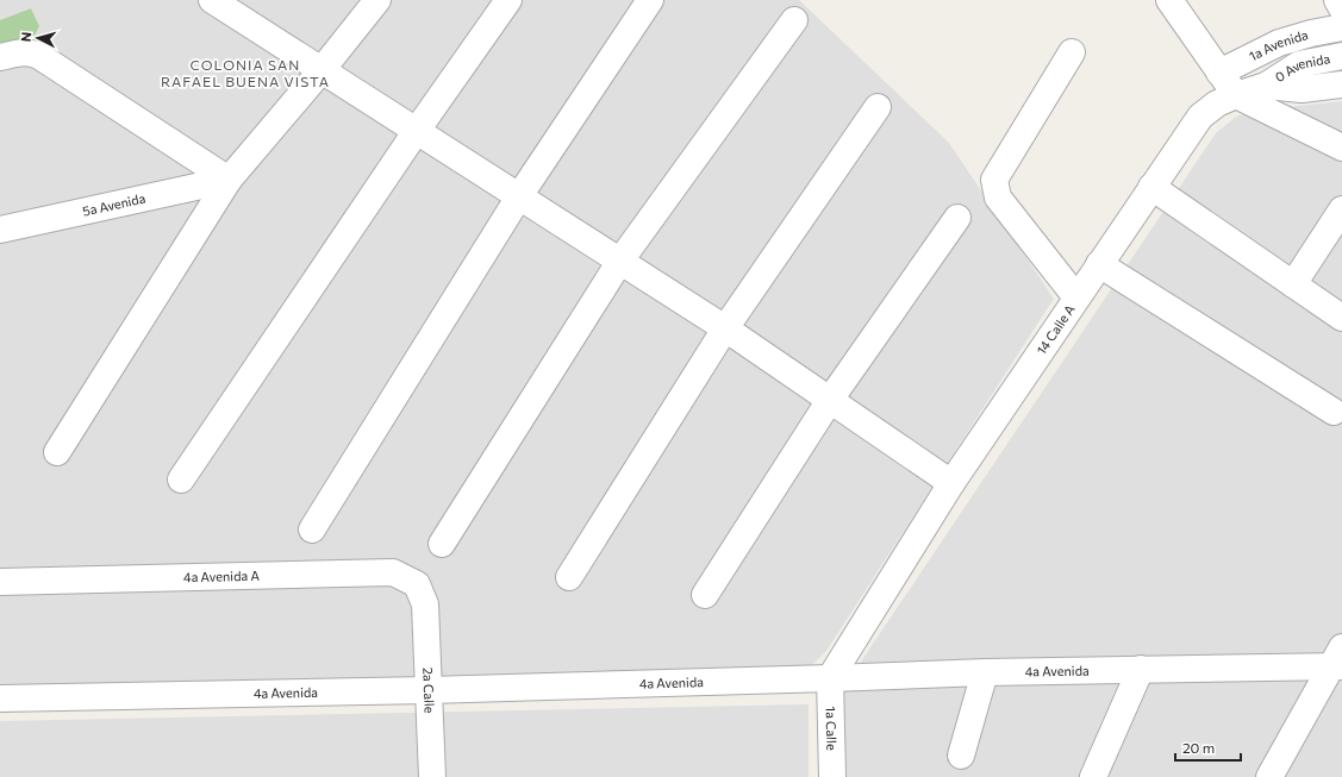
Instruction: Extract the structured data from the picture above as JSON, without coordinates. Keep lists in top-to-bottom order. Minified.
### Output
{"streets":{"street":["1a Avenida","0 Avenida","5a Avenida","14 Calle A","4a Avenida A","4a Avenida","2a Calle","1a Calle"]},"crossings":[["0 Avenida","14 Calle A"],["14 Calle A","4a Avenida"],["14 Calle A","1a Calle"],["4a Avenida A","2a Calle"],["4a Avenida","2a Calle"],["4a Avenida","1a Calle"]],"districts":["COLONIA SAN RAFAEL BUENA VISTA"],"scale_bar":"20 m","north":"left"}
